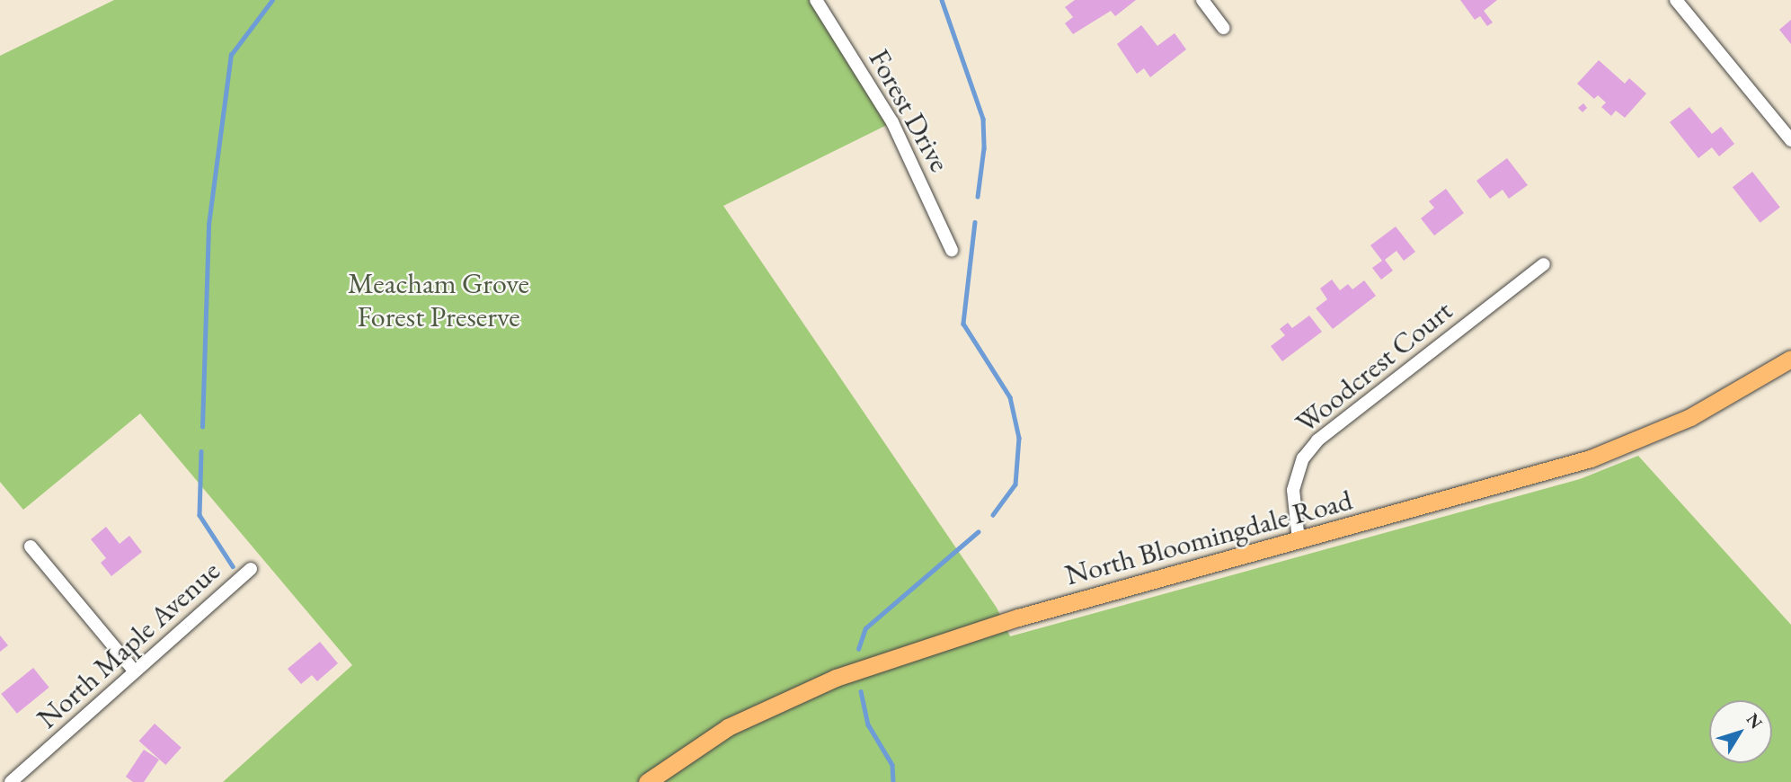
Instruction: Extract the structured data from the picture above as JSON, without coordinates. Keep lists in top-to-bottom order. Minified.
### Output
{"streets":{"main road":["North Bloomingdale Road"],"street":["Forest Drive","Woodcrest Court","North Maple Avenue"]},"crossings":[["Woodcrest Court","North Bloomingdale Road"]],"parks":["Meacham Grove Forest Preserve"],"north":"top right"}
